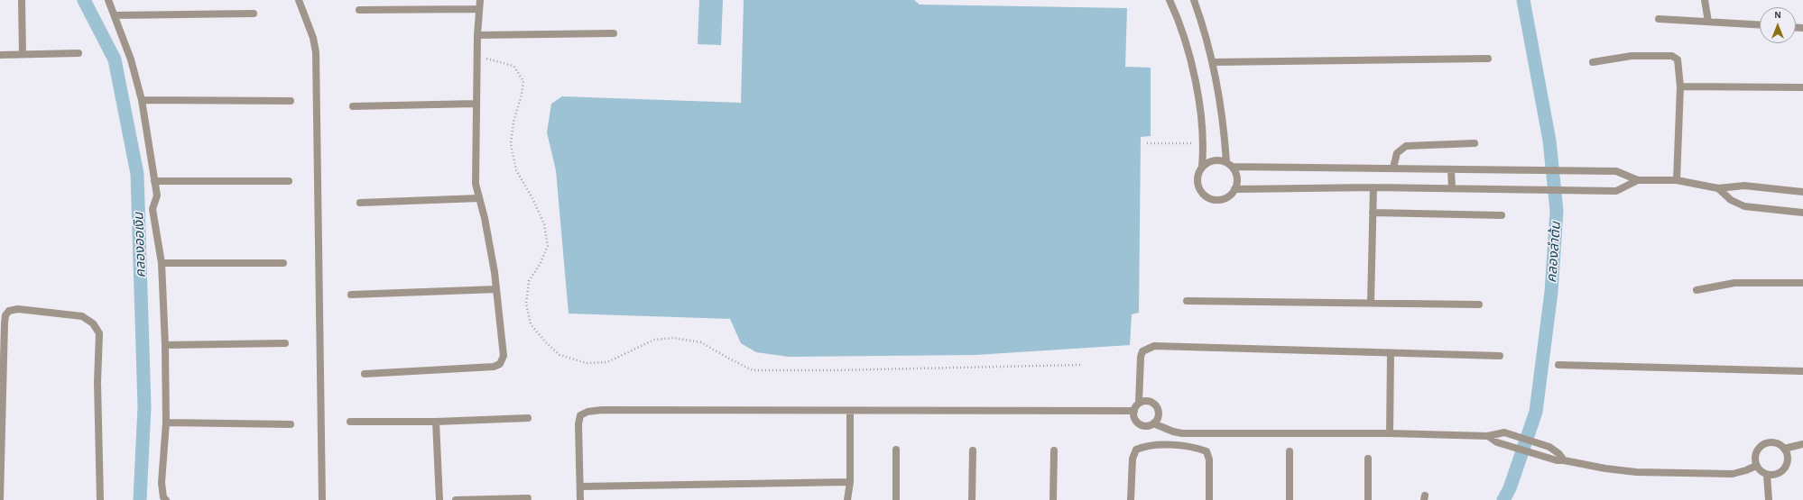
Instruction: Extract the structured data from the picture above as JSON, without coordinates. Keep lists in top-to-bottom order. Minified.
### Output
{"water":["คลองออเงิน","คลองลำต้น"],"north":"top"}
